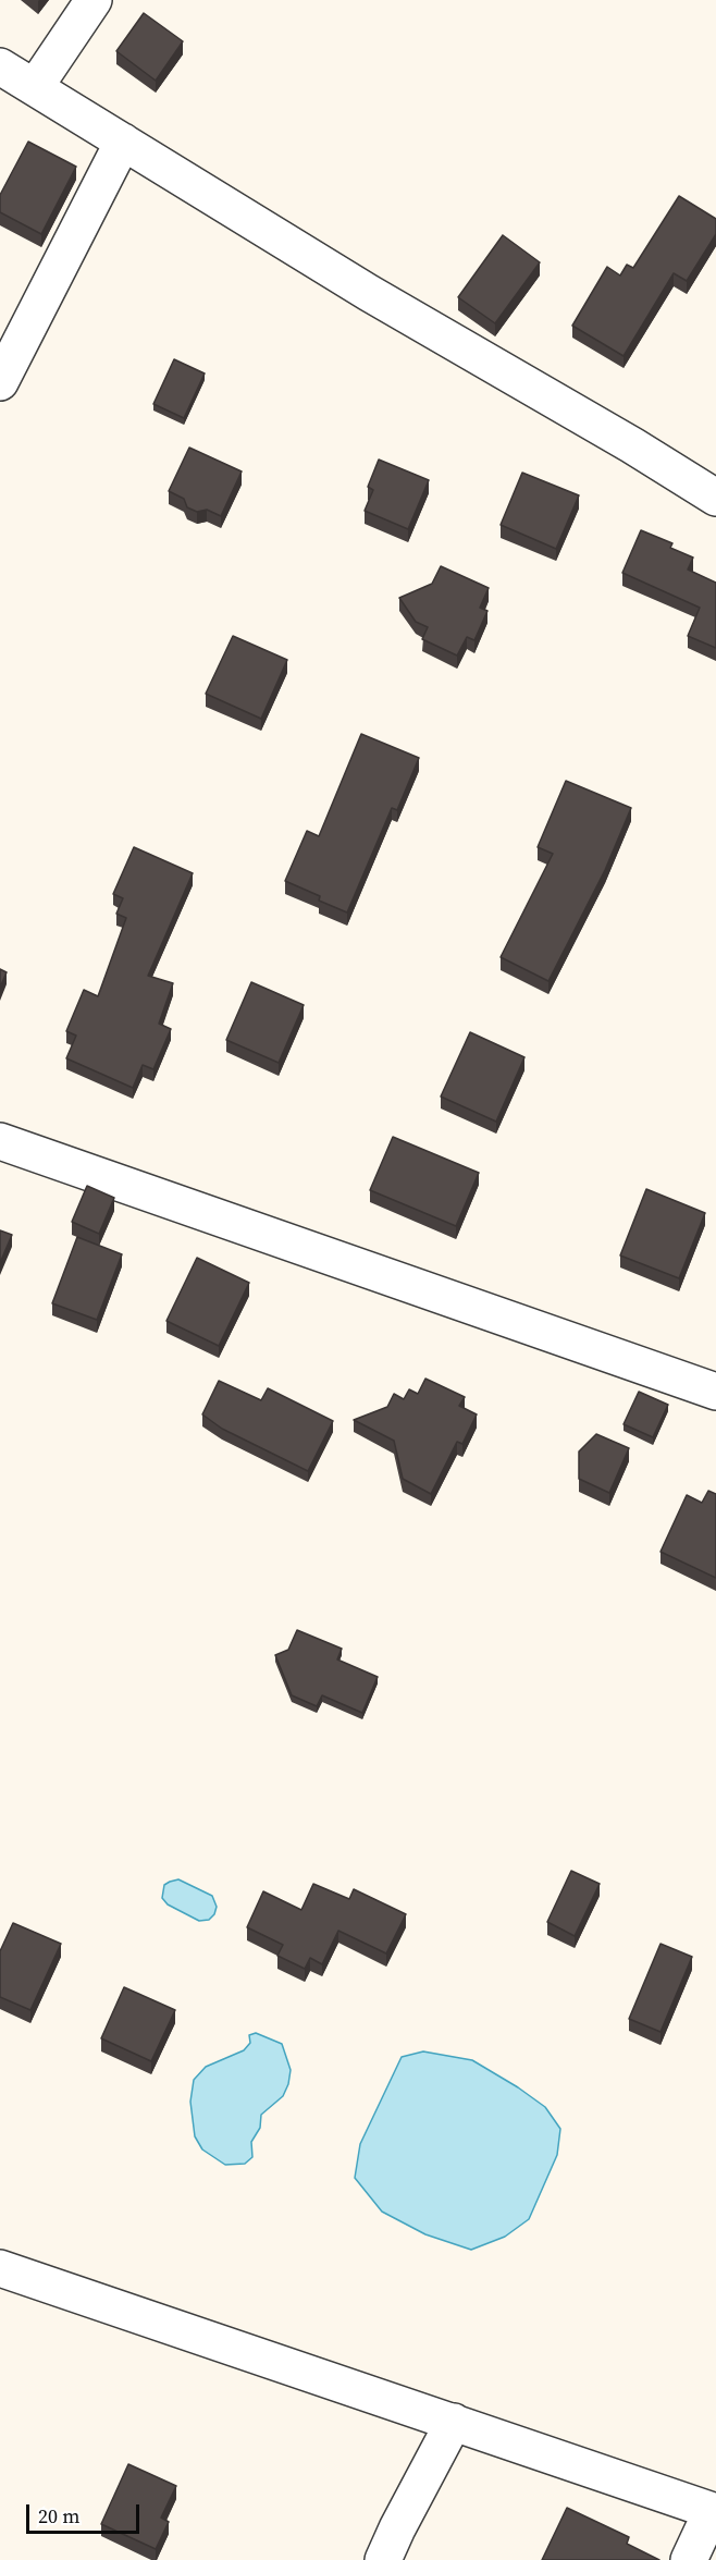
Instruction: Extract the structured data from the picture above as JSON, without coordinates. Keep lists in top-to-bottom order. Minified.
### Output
{"scale_bar":"20 m"}
